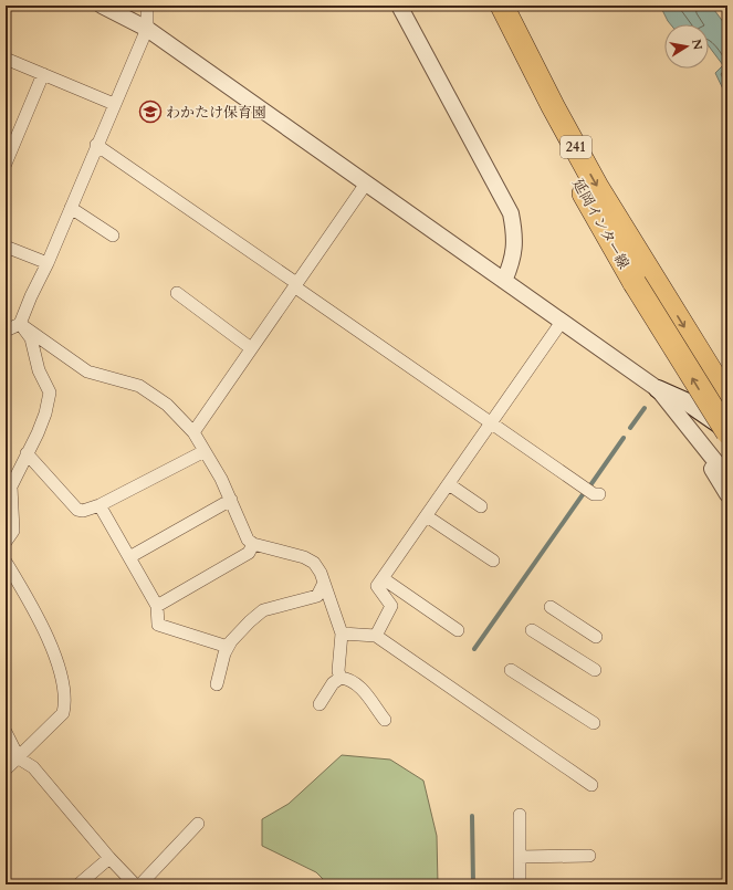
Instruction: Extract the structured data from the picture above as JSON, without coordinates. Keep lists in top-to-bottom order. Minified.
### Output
{"streets":{"highway":["241","延岡インター線"]},"crossings":[["241","延岡インター線"]],"places":{"school or university":["わかたけ保育園"]},"north":"right"}
